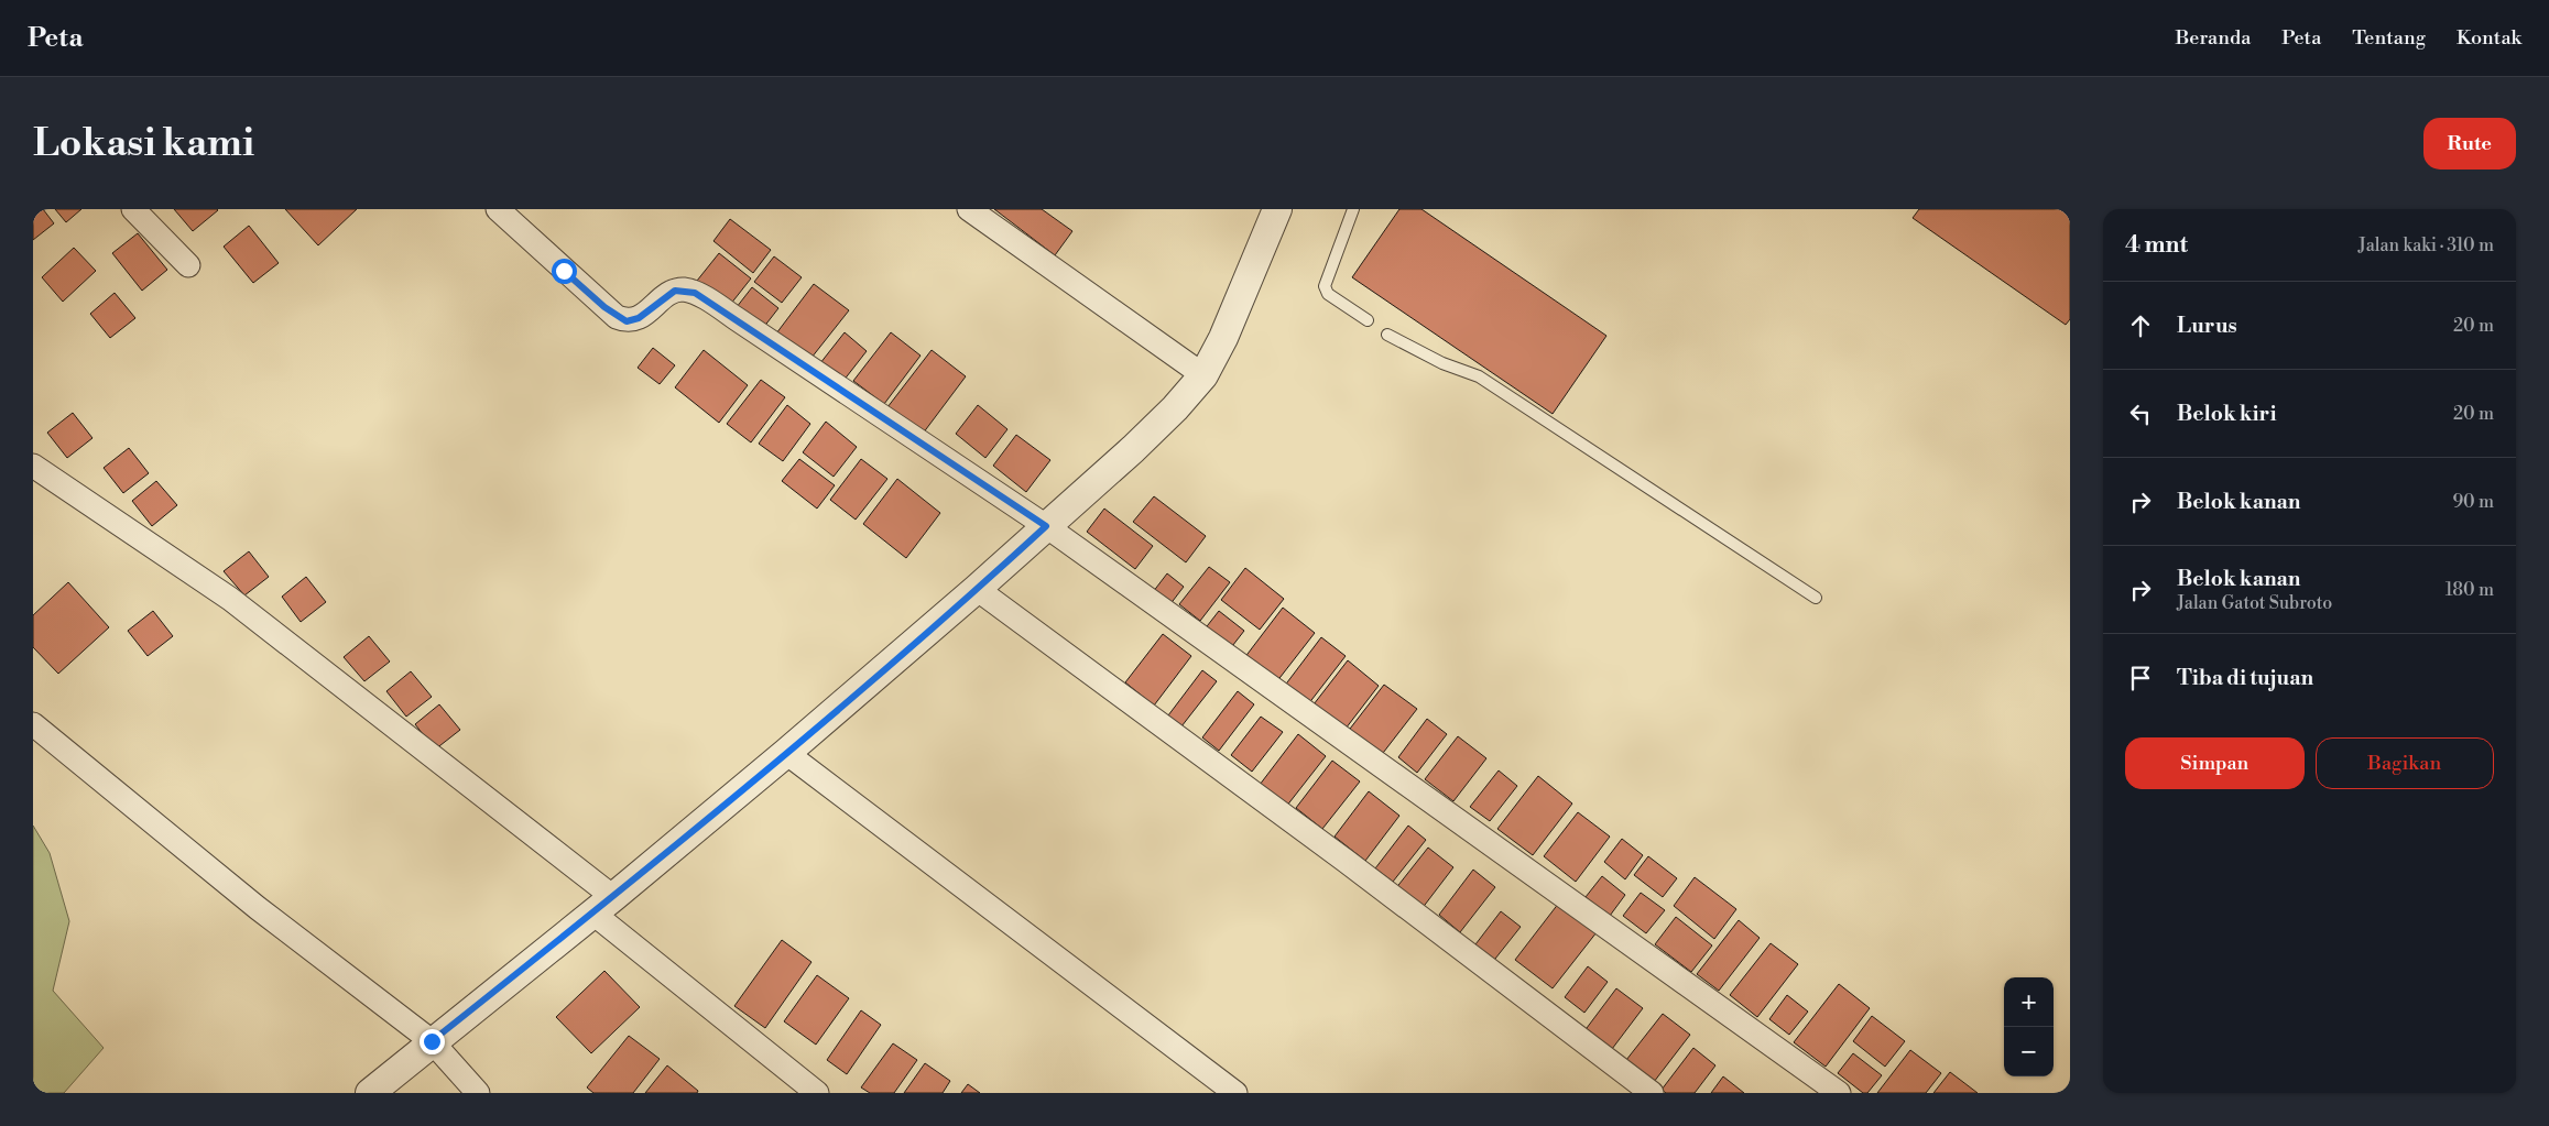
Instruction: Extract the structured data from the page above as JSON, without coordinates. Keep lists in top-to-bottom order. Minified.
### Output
{"page":{"header":"Peta","nav":["Beranda","Peta","Tentang","Kontak"],"buttons":["Rute",["Simpan","Bagikan"]],"title":"Lokasi kami","heading":["4 mnt","Jalan kaki · 310 m"],"list":[["Lurus","20 m"],["Belok kiri","20 m"],["Belok kanan","90 m"],["Belok kanan","Jalan Gatot Subroto","180 m"],"Tiba di tujuan"],"map_buttons":["+","−"]}}
